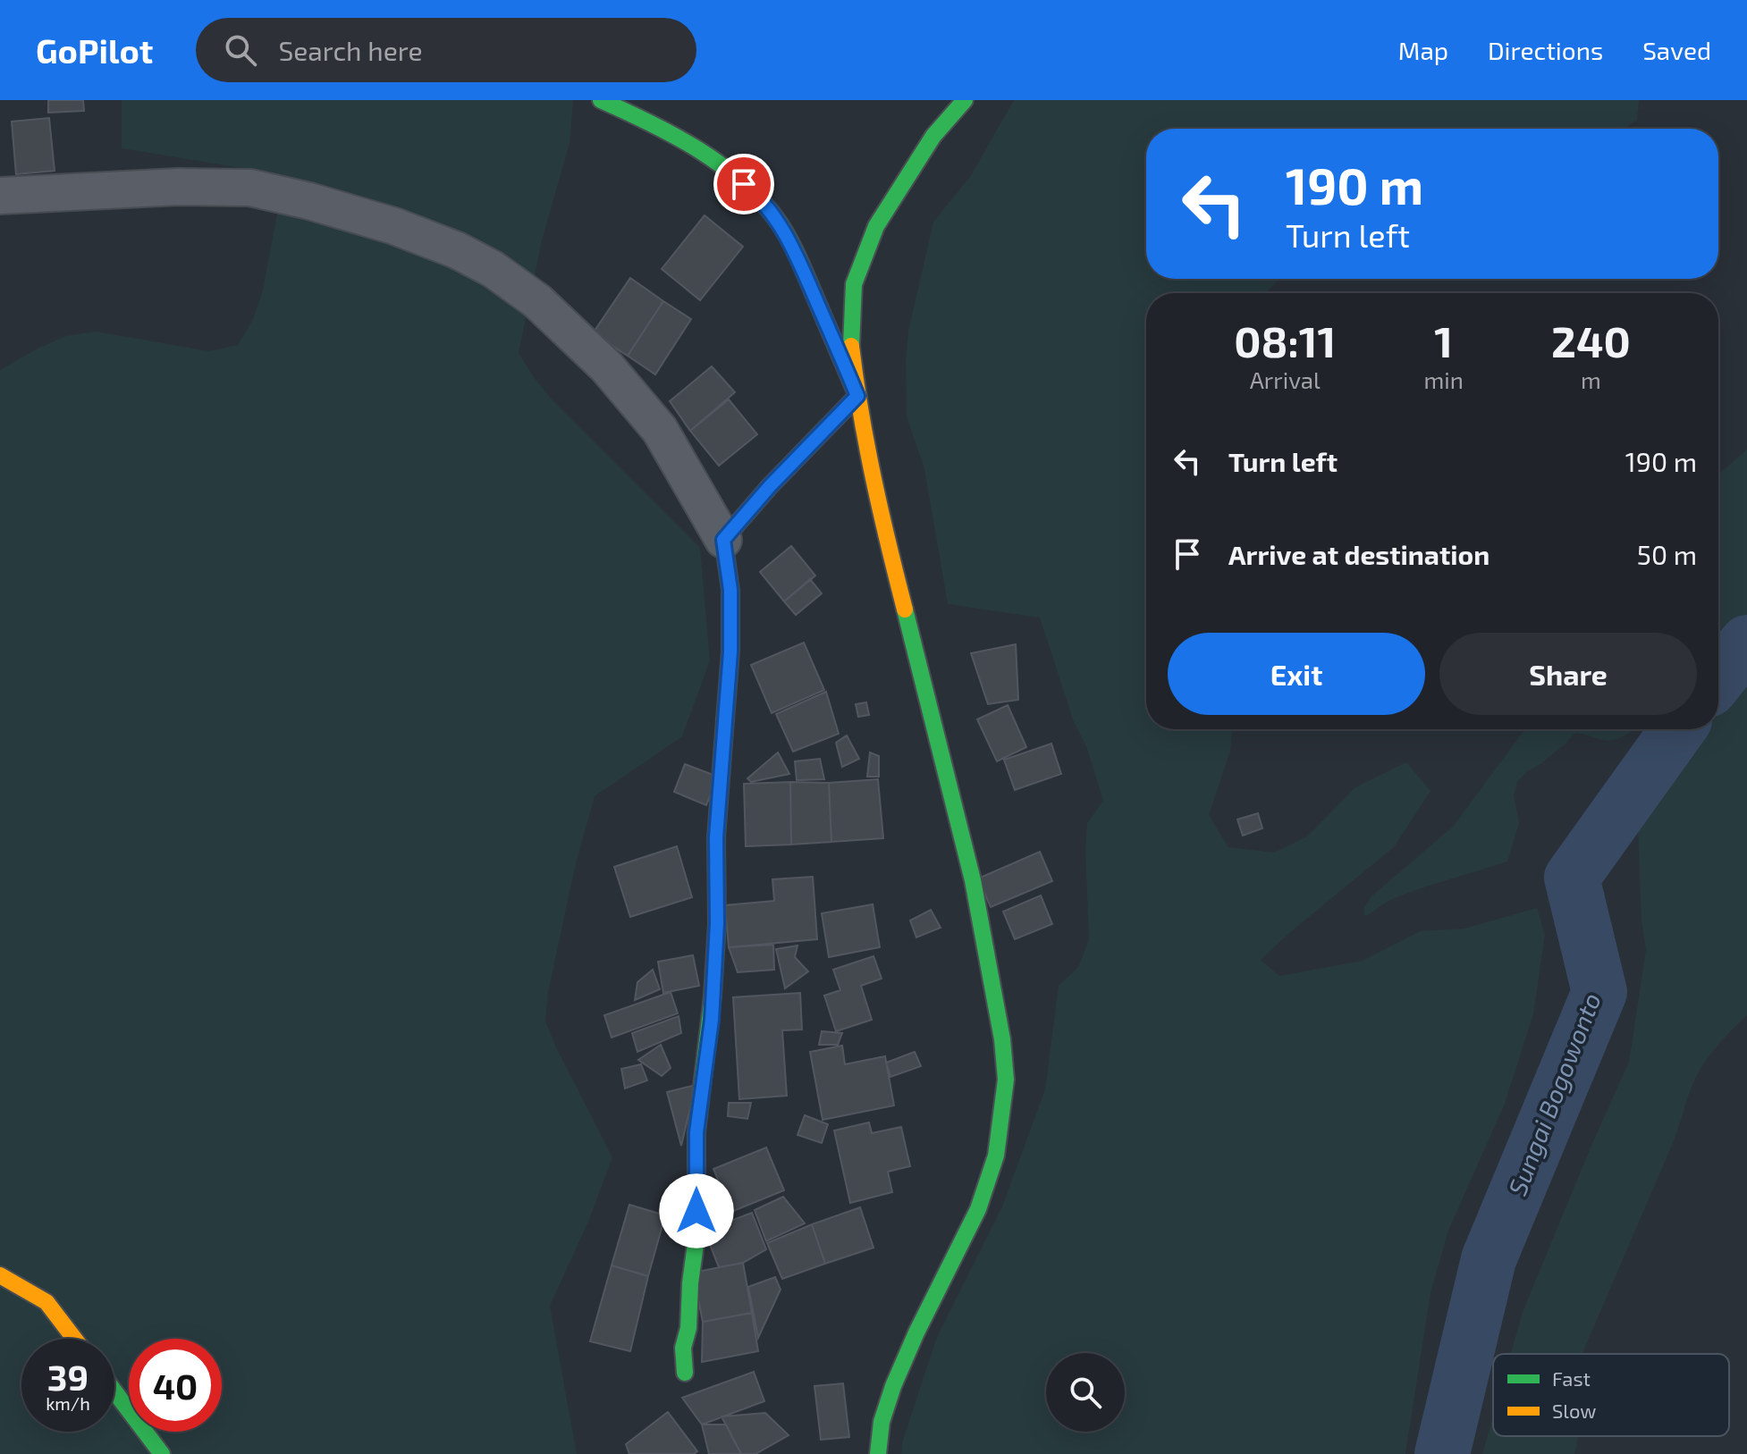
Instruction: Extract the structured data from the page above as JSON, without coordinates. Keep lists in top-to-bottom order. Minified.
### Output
{"water":["Sungai Bogowonto"],"legend":["Fast","Slow"],"page":{"header":"GoPilot","search":"Search here","nav":["Map","Directions","Saved"],"turn":["190 m","Turn left"],"eta":["08:11","Arrival","1","min","240","m"],"list":[{"name":"Turn left","value":"190 m"},{"name":"Arrive at destination","value":"50 m"}],"buttons":["Exit","Share"],"speed":"39 km/h","limit":"40"}}
